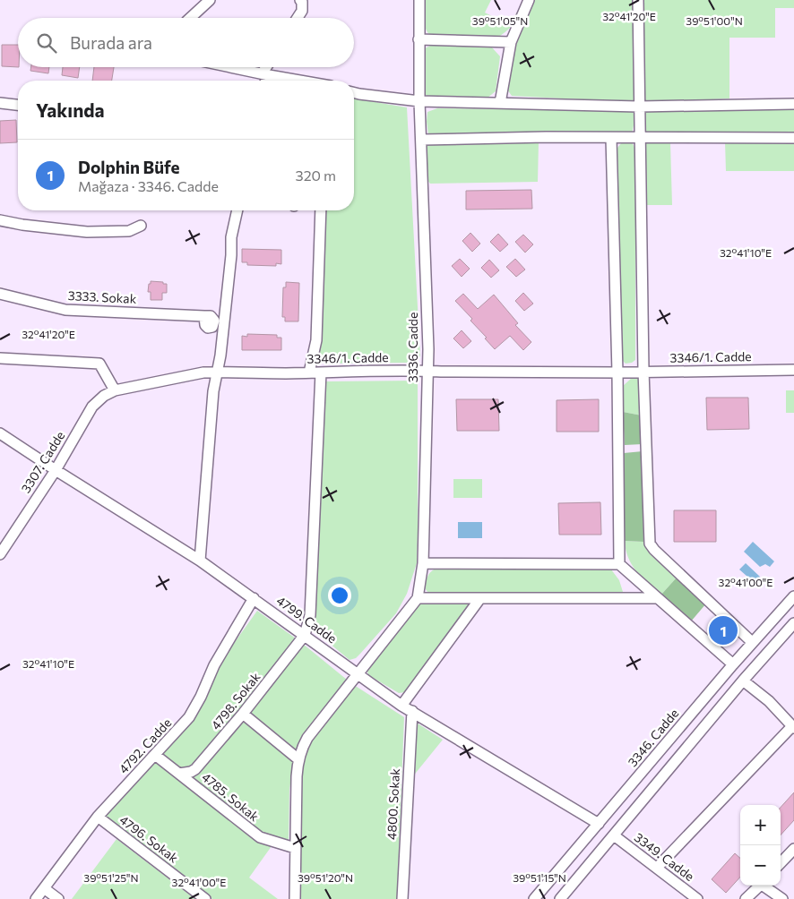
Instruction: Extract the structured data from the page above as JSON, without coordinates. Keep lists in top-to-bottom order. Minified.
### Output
{"streets":{"street":["3333. Sokak","3336. Cadde","3346/1. Cadde","3307. Cadde","4799. Cadde","4798. Sokak","3346. Cadde","4792. Cadde","4785. Sokak","4800. Sokak","4796. Sokak","3349. Cadde"]},"crossings":[["3336. Cadde","3346/1. Cadde"],["3346/1. Cadde","3307. Cadde"],["3307. Cadde","4799. Cadde"],["4799. Cadde","4798. Sokak"],["4799. Cadde","3346. Cadde"],["4799. Cadde","4792. Cadde"],["4799. Cadde","4800. Sokak"],["4798. Sokak","4785. Sokak"],["4792. Cadde","4785. Sokak"],["4792. Cadde","4796. Sokak"]],"page":{"search":"Burada ara","heading":"Yakında","list":[{"mark":"1","name":"Dolphin Büfe","note":"Mağaza · 3346. Cadde","value":"320 m"}],"pins":"1","map_buttons":["+","−"]},"coordinates":["32°41'20\"E","39°51'05\"N","39°51'00\"N","32°41'10\"E","32°41'00\"E","39°51'25\"N","39°51'20\"N","39°51'15\"N"]}
